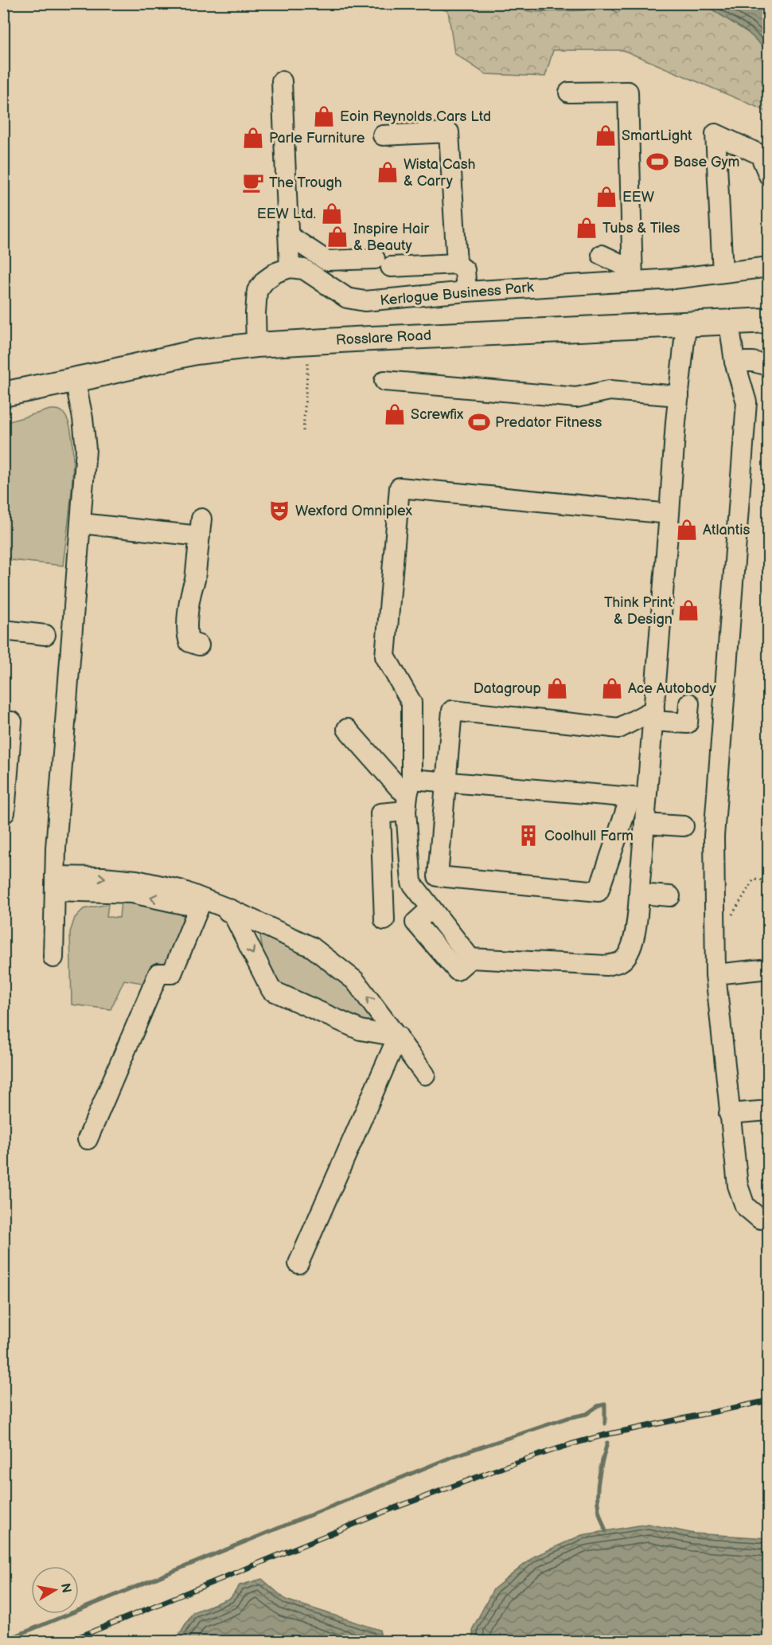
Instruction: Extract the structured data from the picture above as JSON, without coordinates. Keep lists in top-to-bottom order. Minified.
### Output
{"streets":{"main road":["Rosslare Road"],"street":["Kerlogue Business Park"]},"places":{"shop":["Eoin Reynolds Cars Ltd","SmartLight","Parle Furniture","Wista Cash & Carry","EEW","EEW Ltd.","Tubs & Tiles","Inspire Hair & Beauty","Screwfix","Atlantis","Think Print & Design","Datagroup","Ace Autobody"],"sports":["Base Gym","Predator Fitness"],"cafe":["The Trough"],"theatre":["Wexford Omniplex"],"building":["Coolhull Farm"]},"north":"right"}
